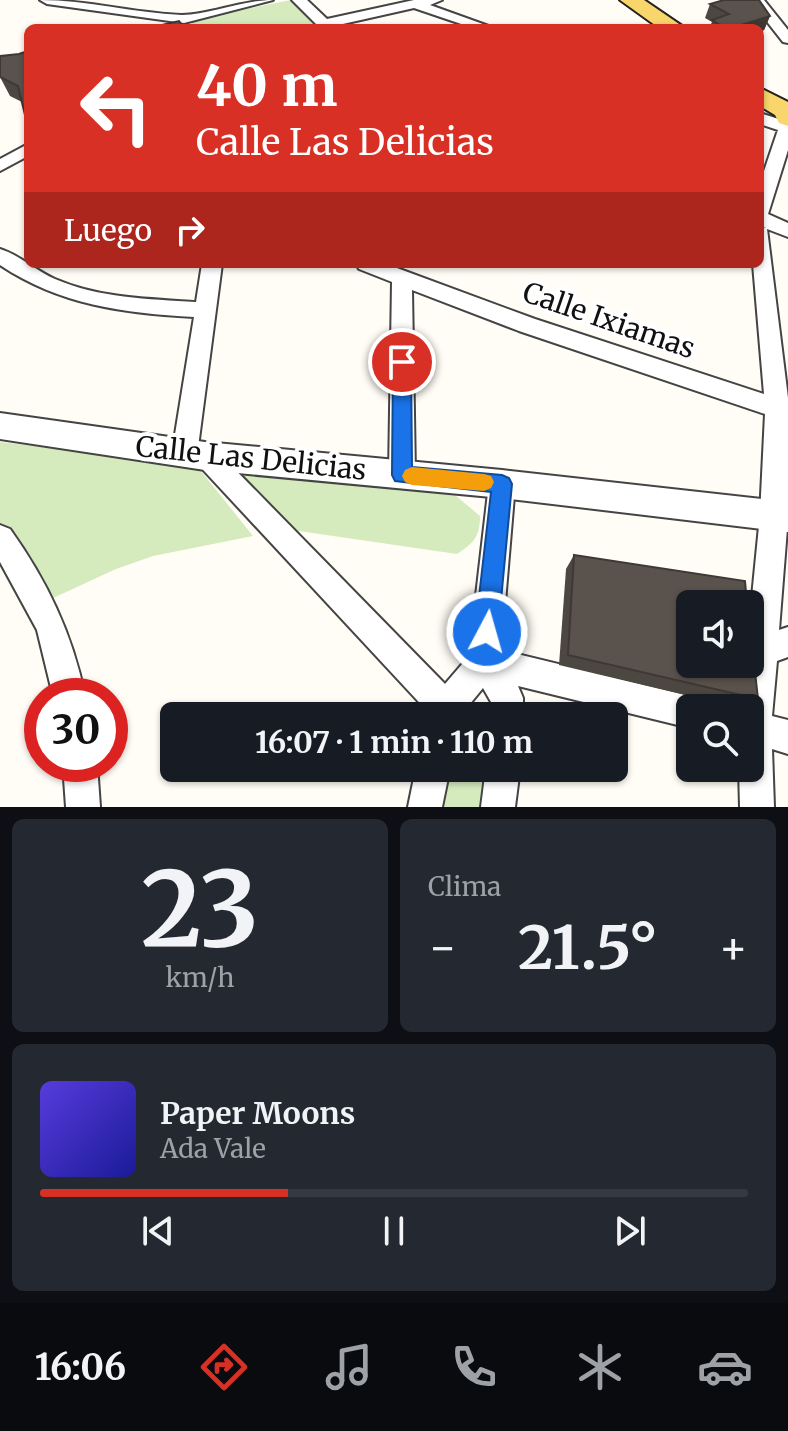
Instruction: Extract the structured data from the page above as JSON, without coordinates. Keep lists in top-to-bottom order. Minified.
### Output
{"streets":{"street":["Calle Ixiamas","Calle Las Delicias"]},"page":{"turn":["40 m","Calle Las Delicias"],"then":"Luego","limit":"30","trip":"16:07 · 1 min · 110 m","tile":[["23","km/h"],"Clima"],"heat":["−","21.5°","+"],"song":["Paper Moons","Ada Vale"],"tabs":"16:06"}}
